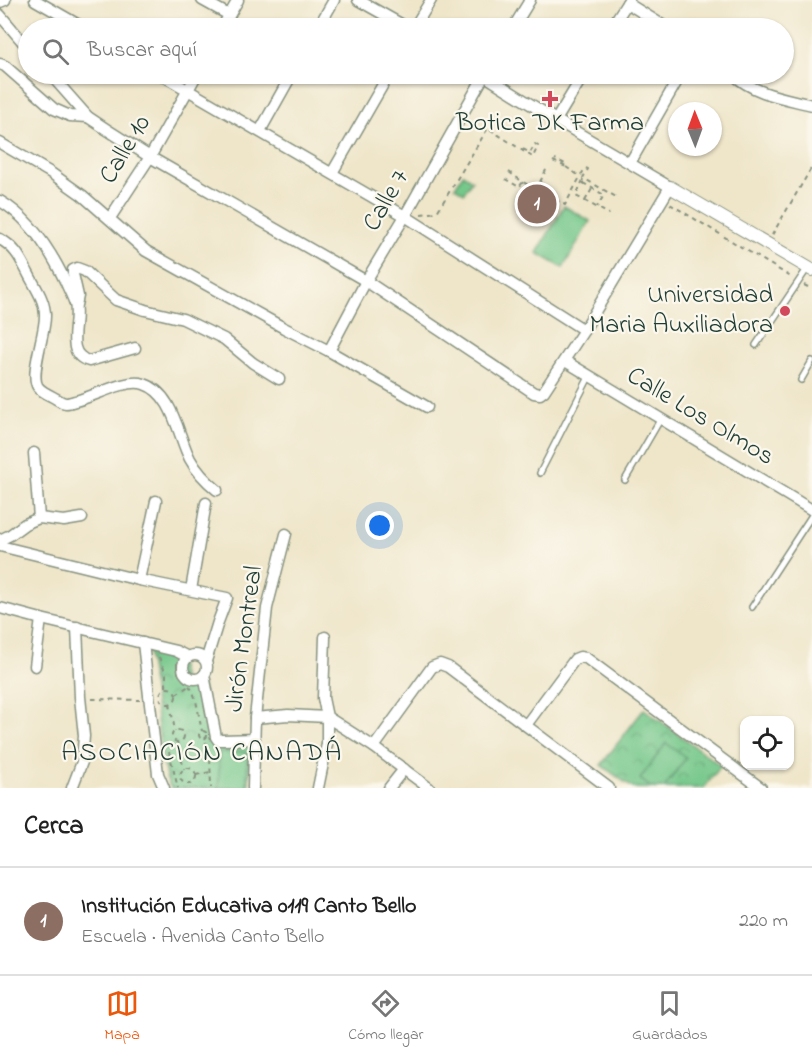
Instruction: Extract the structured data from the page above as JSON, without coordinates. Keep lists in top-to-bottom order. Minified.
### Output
{"streets":{"street":["Calle 10","Calle 7","Calle Los Olmos","Jirón Montreal"]},"districts":["ASOCIACIÓN CANADÁ"],"places":{"health":["Botica DK Farma"],"other":["Universidad Maria Auxiliadora"]},"north":"top","page":{"search":"Buscar aquí","pins":"1","heading":"Cerca","list":[{"mark":"1","name":"Institución Educativa 0119 Canto Bello","note":"Escuela · Avenida Canto Bello","value":"220 m"}],"nav":["Mapa","Cómo llegar","Guardados"]}}
